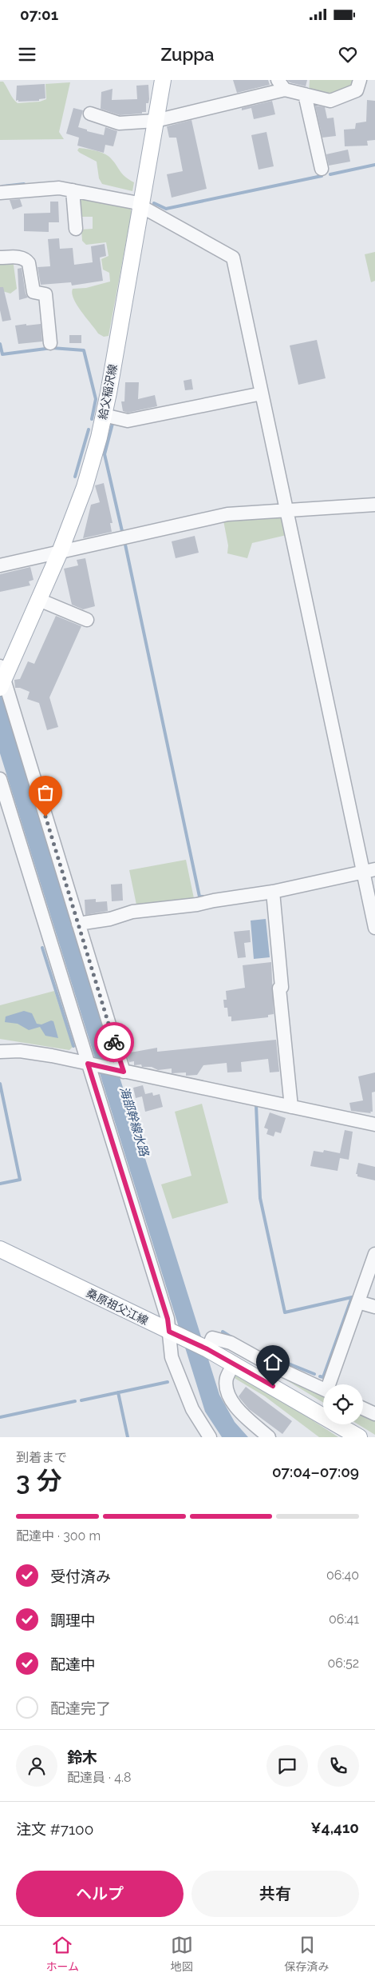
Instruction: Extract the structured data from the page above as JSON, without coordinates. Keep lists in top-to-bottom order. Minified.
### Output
{"streets":{"main road":["給父稲沢線","桑原祖父江線"]},"water":["海部幹線水路"],"page":{"status":"07:01","header":"Zuppa","heading":["3 分","到着まで","07:04–07:09"],"panel":["鈴木","配達員 · 4.8","注文 #7100","¥4,410"],"bar":"配達中 · 300 m","list":[["受付済み","06:40"],["調理中","06:41"],["配達中","06:52"],"配達完了"],"buttons":["ヘルプ","共有"],"tabs":["ホーム","地図","保存済み"]}}
